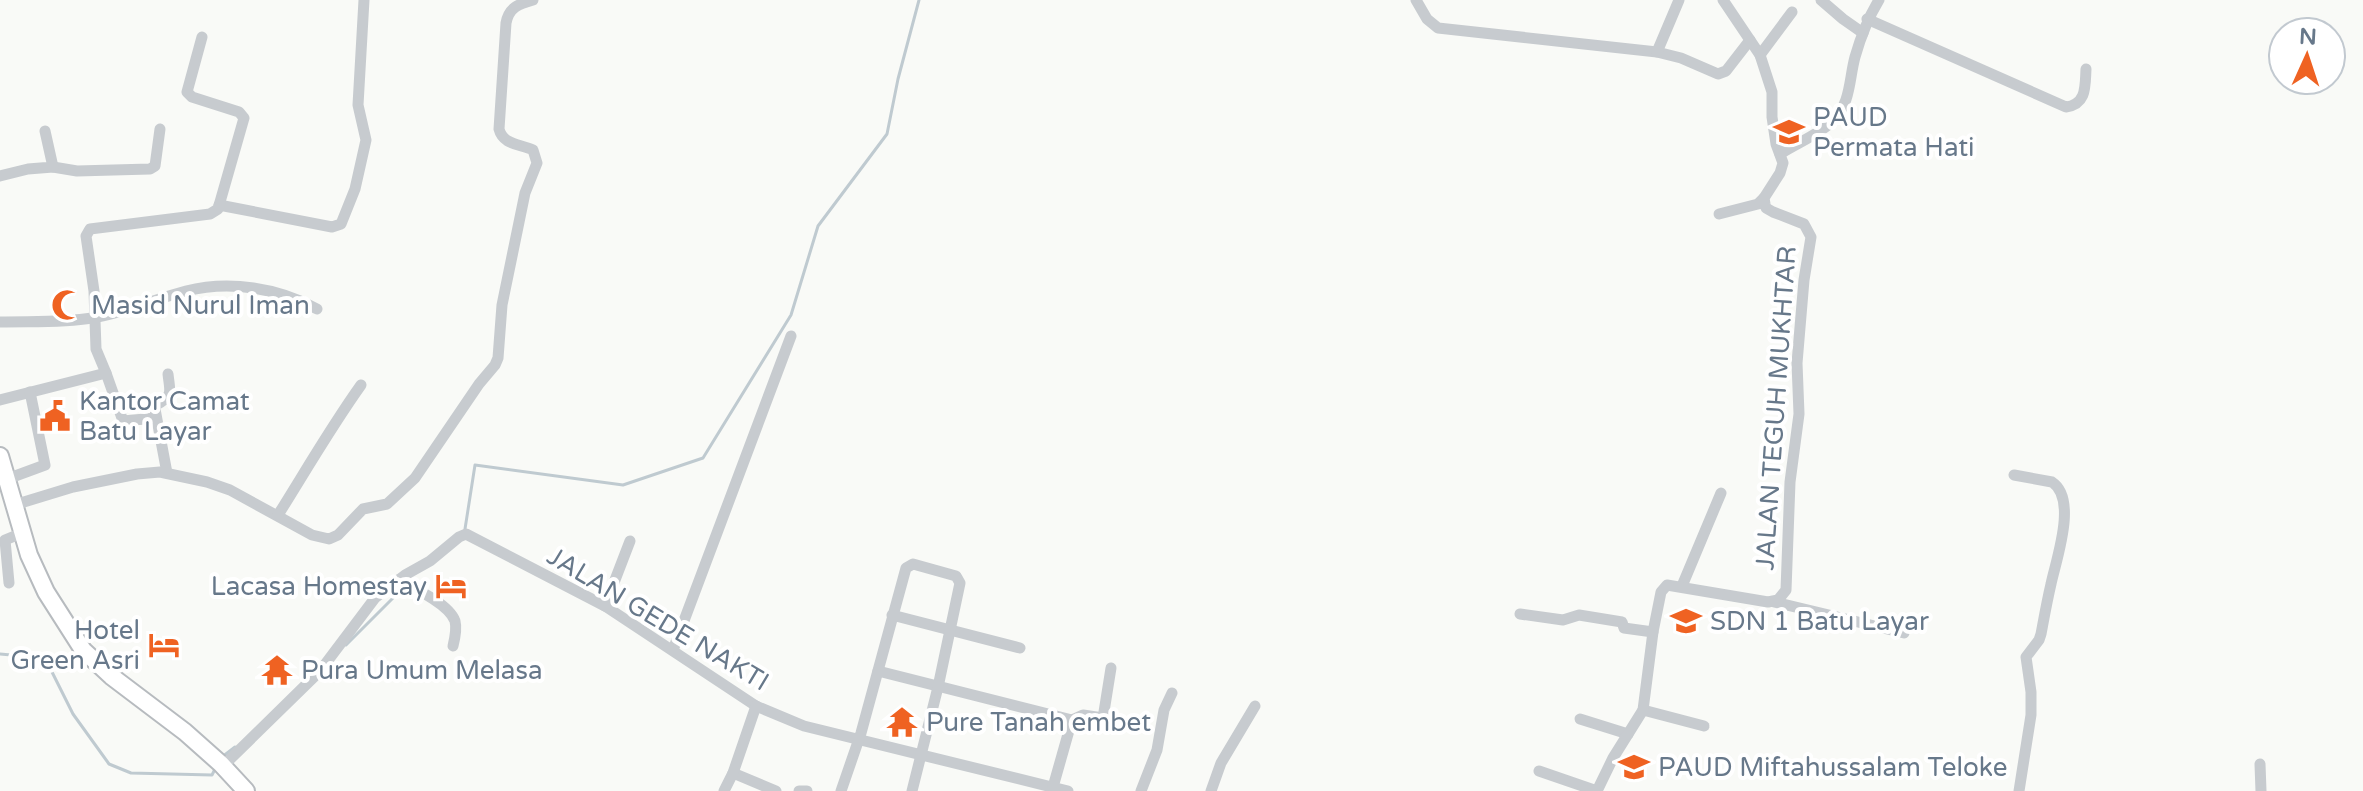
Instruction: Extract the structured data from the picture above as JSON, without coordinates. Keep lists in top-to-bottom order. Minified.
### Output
{"streets":{"street":["JALAN TEGUH MUKHTAR","JALAN GEDE NAKTI"]},"places":{"school or university":["PAUD Permata Hati","SDN 1 Batu Layar","PAUD Miftahussalam Teloke"],"mosque":["Masid Nurul Iman"],"public building":["Kantor Camat Batu Layar"],"hotel":["Lacasa Homestay","Hotel Green Asri"],"temple":["Pura Umum Melasa","Pure Tanah embet"]},"north":"top"}
